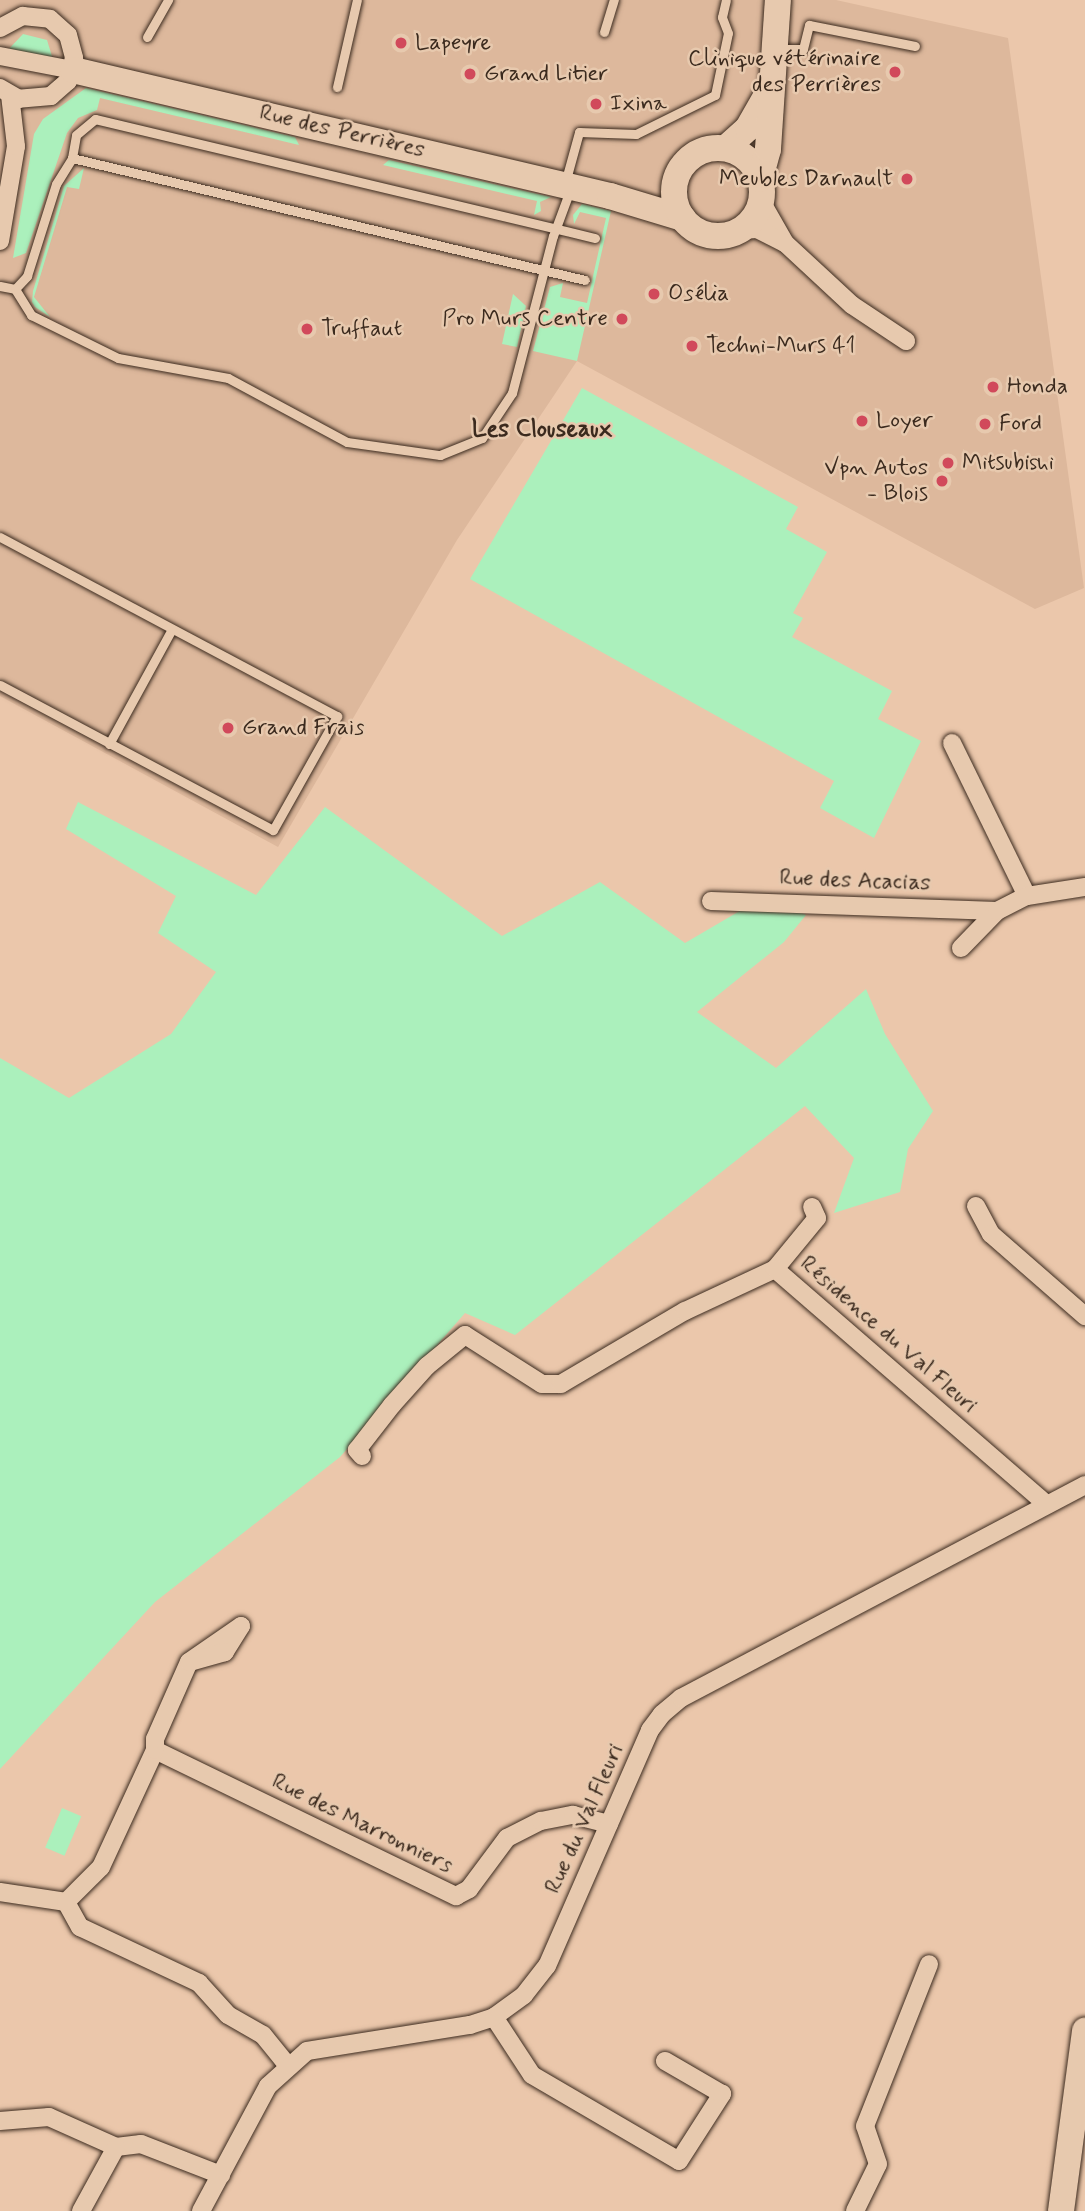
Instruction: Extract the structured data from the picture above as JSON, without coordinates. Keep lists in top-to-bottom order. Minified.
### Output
{"streets":{"street":["Rue des Perrières","Rue des Acacias","Résidence du Val Fleuri","Rue du Val Fleuri","Rue des Marronniers"]},"crossings":[["Résidence du Val Fleuri","Rue du Val Fleuri"],["Rue du Val Fleuri","Rue des Marronniers"]],"districts":["Les Clouseaux"],"places":["Lapeyre","Clinique vétérinaire des Perrières","Grand Litier","Ixina","Meubles Darnault","Osélia","Pro Murs Centre","Truffaut","Techni-Murs 41","Honda","Loyer","Ford","Mitsubishi","Vpn Autos - Blois","Grand Frais"]}
